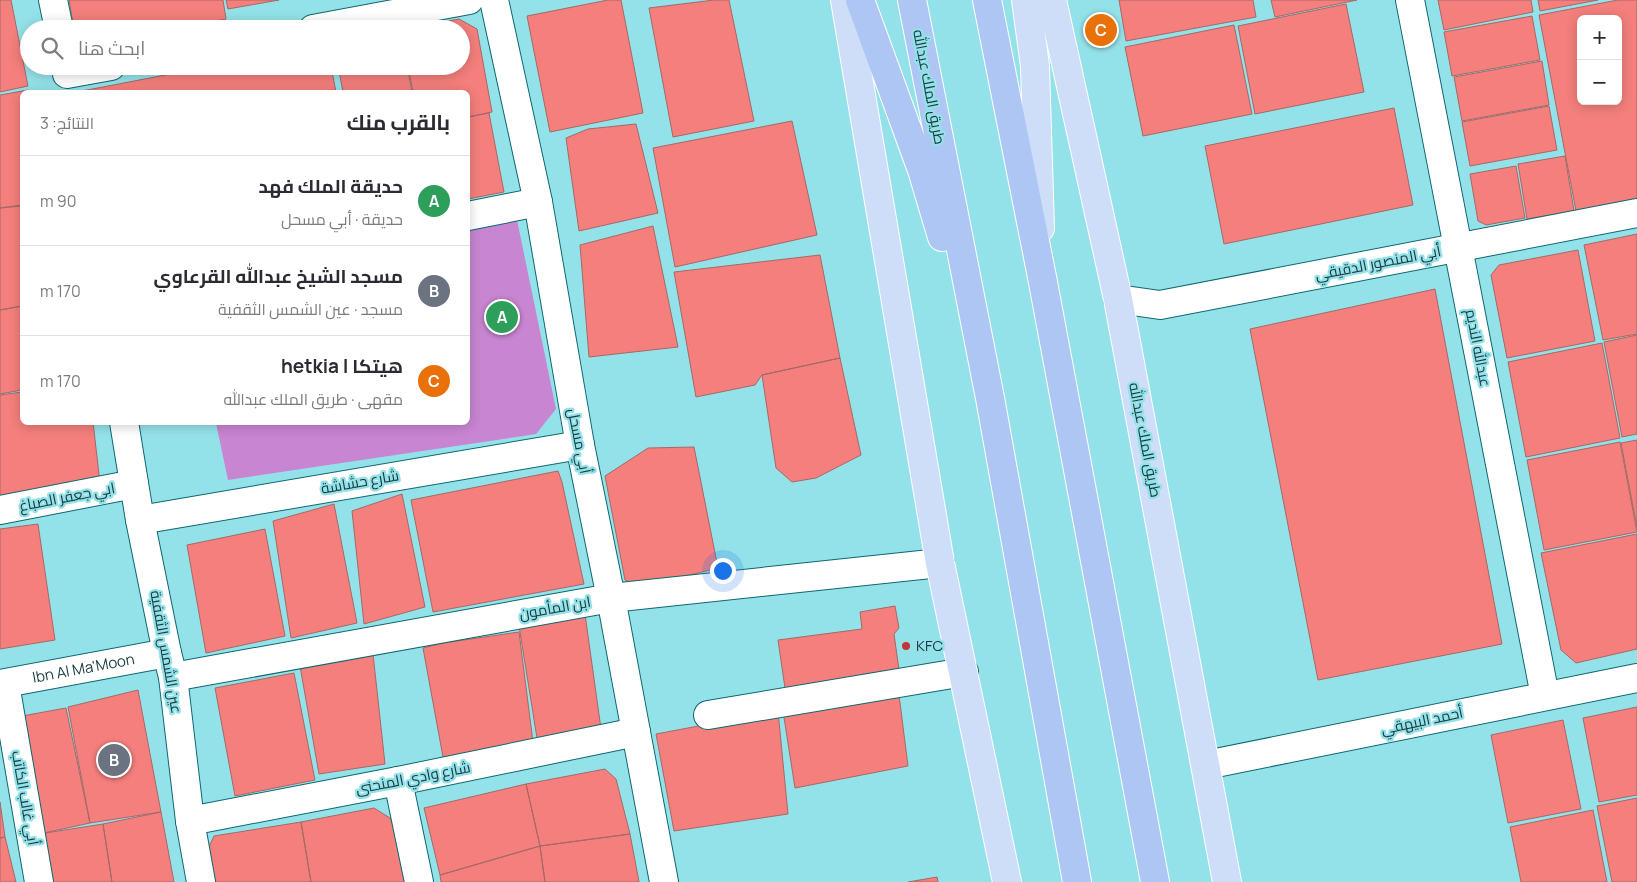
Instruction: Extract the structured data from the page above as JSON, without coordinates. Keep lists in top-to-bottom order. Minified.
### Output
{"streets":{"highway":["طريق الملك عبدالله"],"street":["أبي المنصور الدقيقي","عبدالله النديم","أبي مسحل","شارع حشاشة","ابي جعفر الصباغ","ابن المأمون","عين الشمس الثقفية","Ibn Al Ma'Moon","أحمد البيهقي","شارع وادي المنحنى","أبي غالب الكاتب"]},"crossings":[["طريق الملك عبدالله","أبي المنصور الدقيقي"],["طريق الملك عبدالله","أحمد البيهقي"],["أبي المنصور الدقيقي","عبدالله النديم"],["عبدالله النديم","أحمد البيهقي"],["أبي مسحل","شارع حشاشة"],["أبي مسحل","ابن المأمون"],["أبي مسحل","شارع وادي المنحنى"],["شارع حشاشة","عين الشمس الثقفية"],["ابي جعفر الصباغ","عين الشمس الثقفية"],["ابن المأمون","عين الشمس الثقفية"],["ابن المأمون","Ibn Al Ma'Moon"],["عين الشمس الثقفية","Ibn Al Ma'Moon"],["عين الشمس الثقفية","شارع وادي المنحنى"],["Ibn Al Ma'Moon","أبي غالب الكاتب"]],"places":["KFC"],"page":{"pins":["C","A","B"],"map_buttons":["+","−"],"search":"ابحث هنا","heading":["بالقرب منك","النتائج: 3"],"list":[{"mark":"A","name":"حديقة الملك فهد","note":"حديقة · أبي مسحل","value":"90 m"},{"mark":"B","name":"مسجد الشيخ عبدالله القرعاوي","note":"مسجد · عين الشمس الثقفية","value":"170 m"},{"mark":"C","name":"هيتكا | hetkia","note":"مقهى · طريق الملك عبدالله","value":"170 m"}]}}
